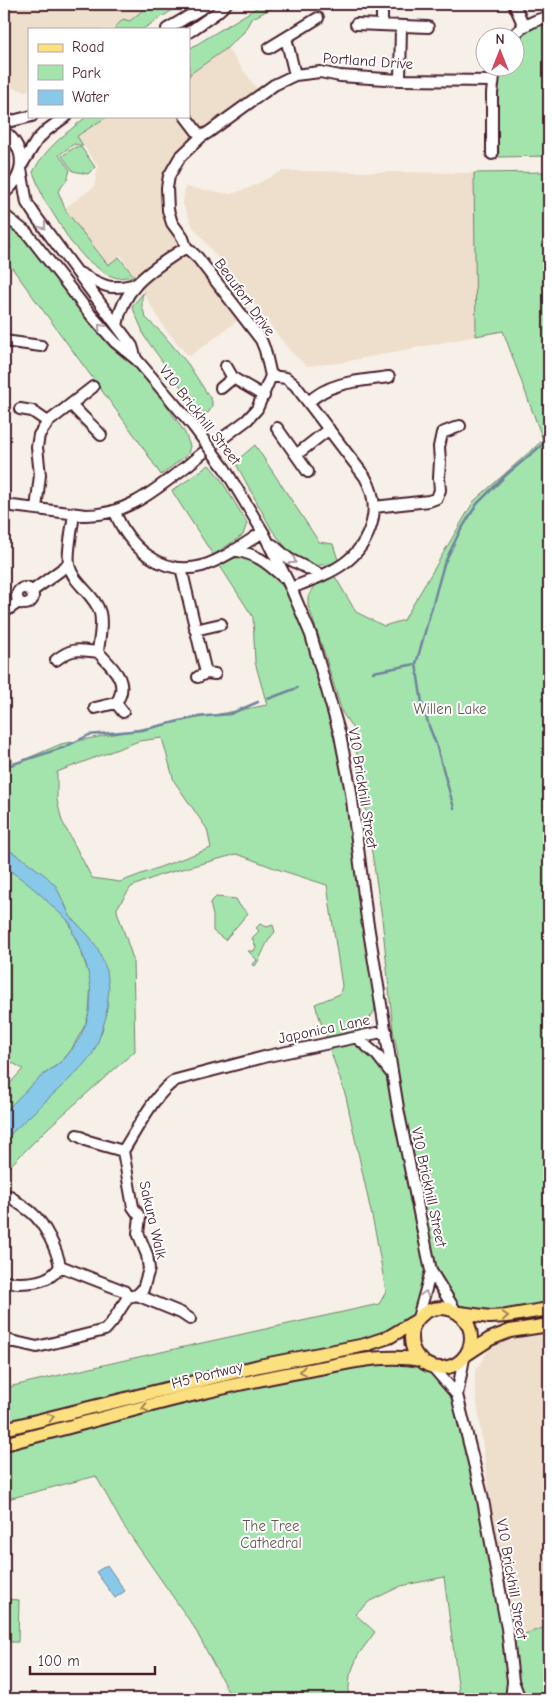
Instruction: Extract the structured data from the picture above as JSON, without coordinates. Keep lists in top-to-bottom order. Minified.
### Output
{"streets":{"main road":["H5 Portway"],"street":["Portland Drive","Beaufort Drive","V10 Brickhill Street","Japonica Lane","Sakura Walk"]},"crossings":[["Portland Drive","Beaufort Drive"],["V10 Brickhill Street","Japonica Lane"],["V10 Brickhill Street","H5 Portway"],["Japonica Lane","Sakura Walk"]],"parks":["Willen Lake","The Tree Cathedral"],"legend":["Road","Park","Water"],"scale_bar":"100 m","north":"top"}
